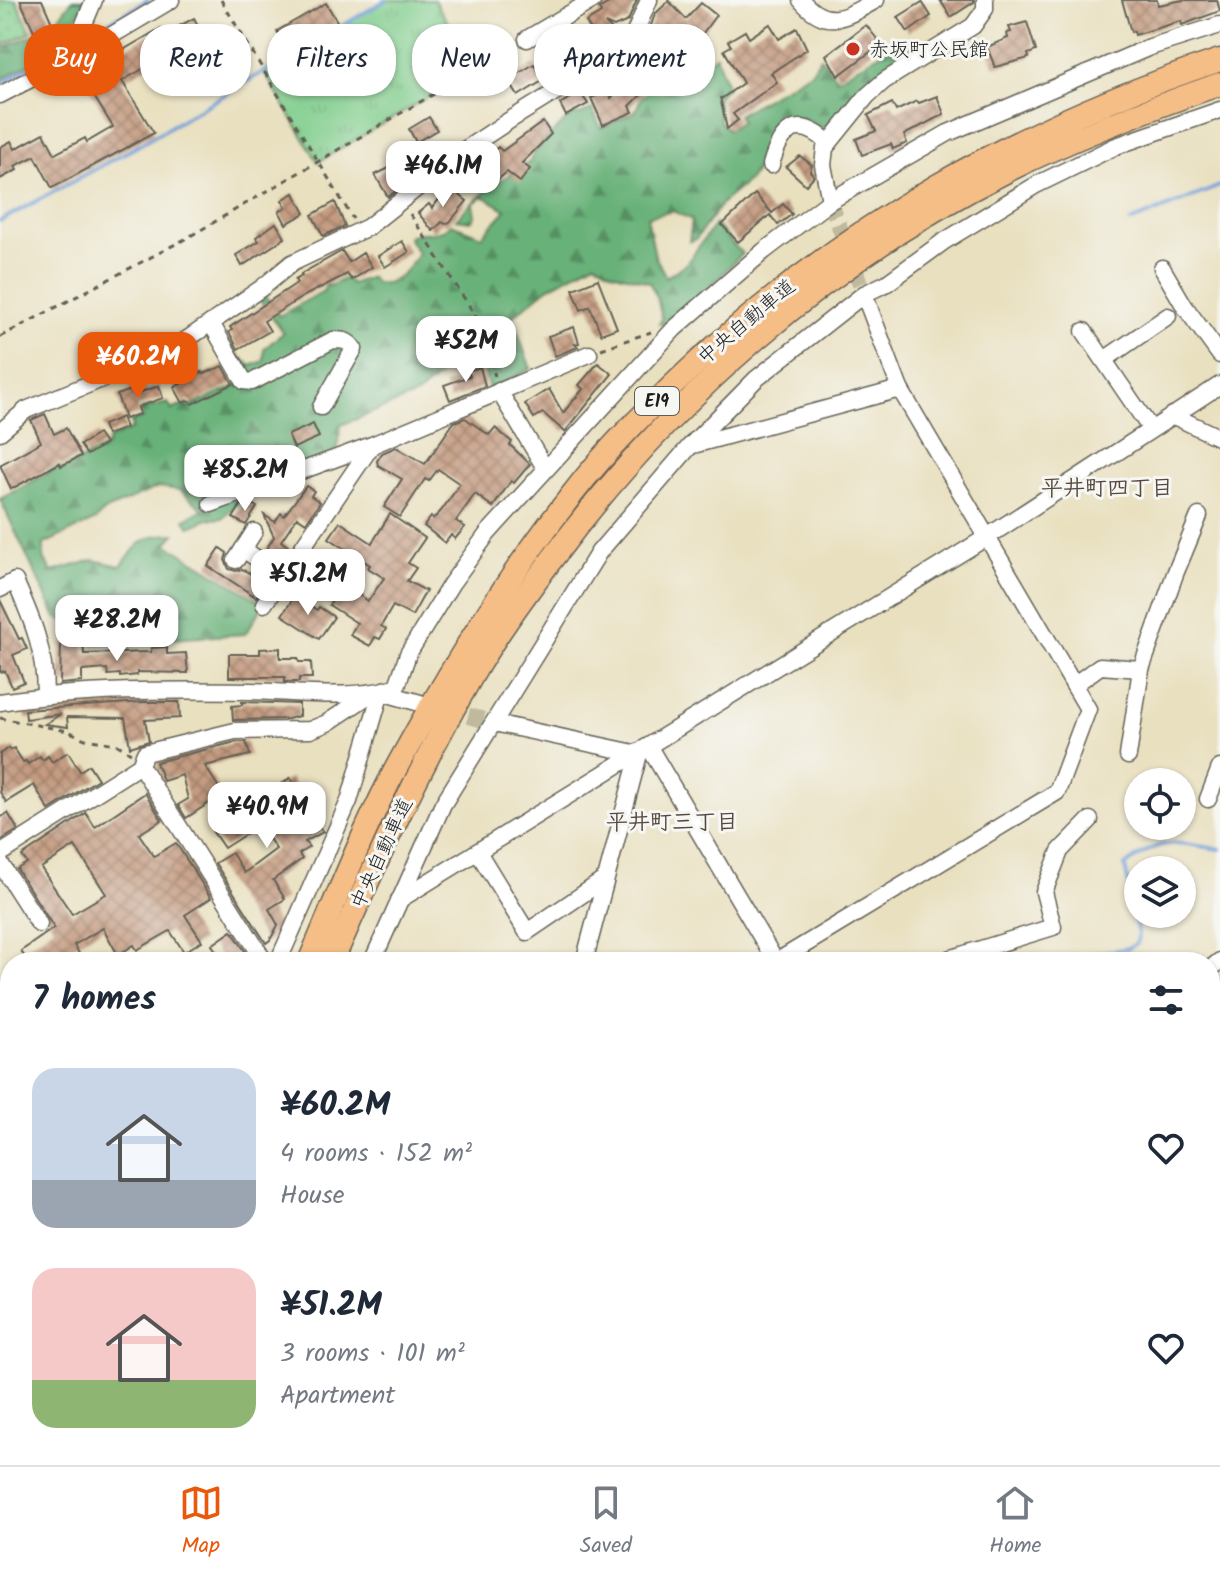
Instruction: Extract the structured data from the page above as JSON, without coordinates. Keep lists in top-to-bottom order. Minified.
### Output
{"streets":{"highway":["中央自動車道","E19"]},"districts":["平井町四丁目","平井町三丁目"],"places":["赤坂町公民館"],"page":{"chip":["Buy","Rent","Filters","New","Apartment"],"price":["¥46.1M","¥52M","¥60.2M","¥85.2M","¥51.2M","¥28.2M","¥40.9M"],"heading":"7 homes","list":[{"name":"¥60.2M","note":"4 rooms · 152 m² · House"},{"name":"¥51.2M","note":"3 rooms · 101 m² · Apartment"}],"tabs":["Map","Saved","Home"]}}
